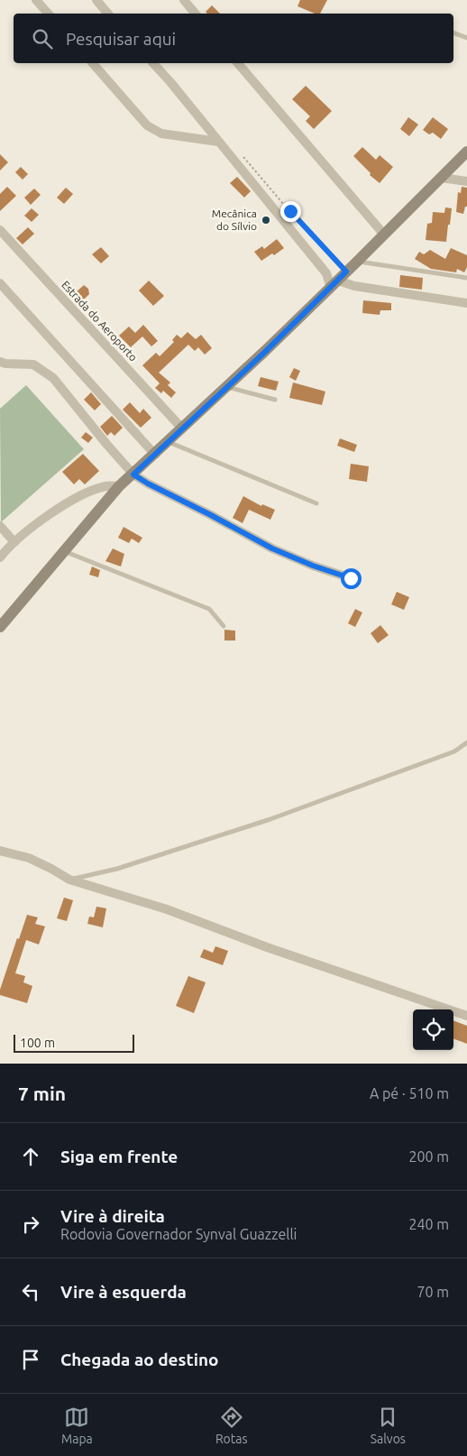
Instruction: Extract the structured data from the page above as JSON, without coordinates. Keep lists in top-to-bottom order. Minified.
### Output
{"streets":{"street":["Estrada do Aeroporto"]},"places":["Mecânica do Sílvio"],"scale_bar":"100 m","page":{"search":"Pesquisar aqui","scale":"100 m","heading":["7 min","A pé · 510 m"],"list":[["Siga em frente","200 m"],["Vire à direita","Rodovia Governador Synval Guazzelli","240 m"],["Vire à esquerda","70 m"],"Chegada ao destino"],"nav":["Mapa","Rotas","Salvos"]}}
